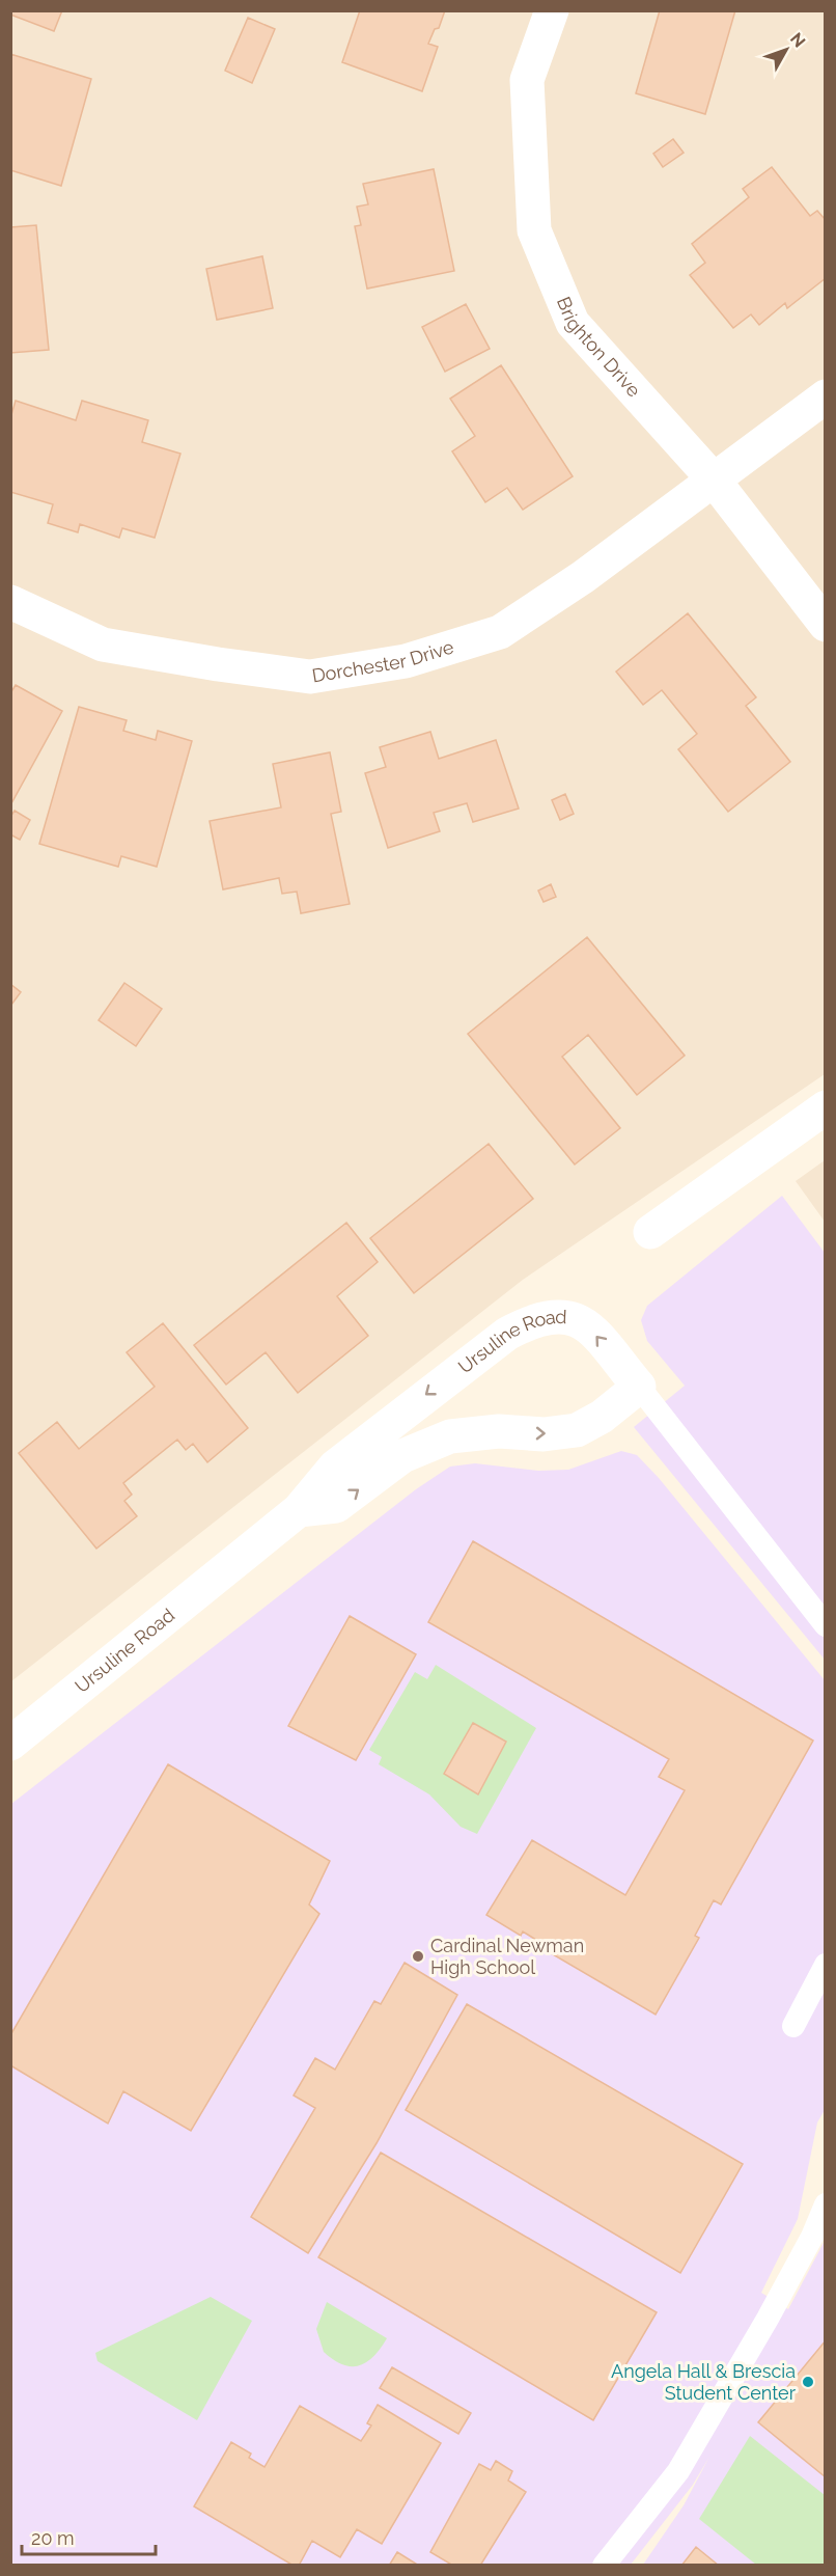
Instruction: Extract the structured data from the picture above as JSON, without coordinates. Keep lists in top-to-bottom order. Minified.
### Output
{"streets":{"street":["Brighton Drive","Dorchester Drive","Ursuline Road"]},"crossings":[["Brighton Drive","Dorchester Drive"]],"places":["Cardinal Newman High School","Angela Hall & Brescia Student Center"],"scale_bar":"20 m","north":"top right"}
